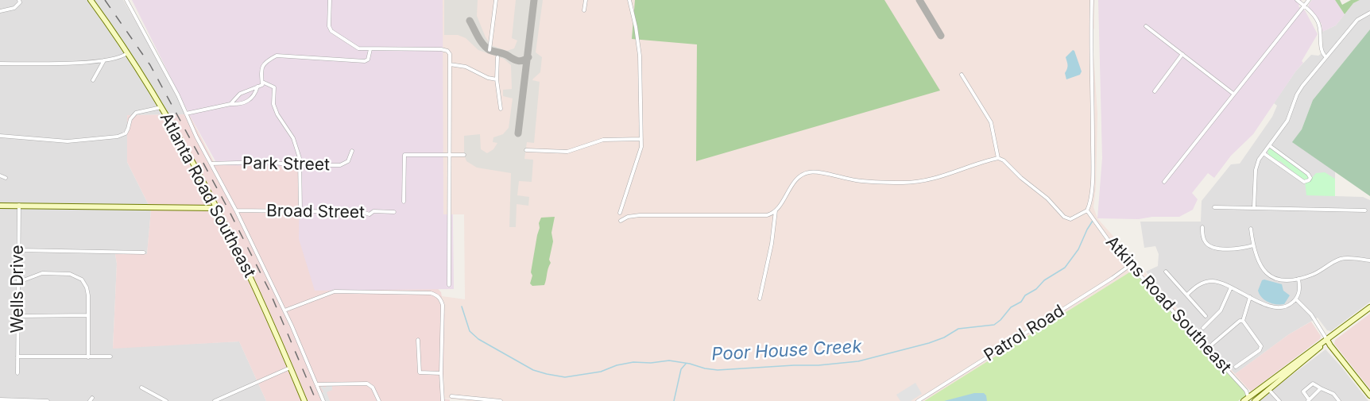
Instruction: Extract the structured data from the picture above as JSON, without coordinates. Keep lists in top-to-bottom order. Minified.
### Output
{"streets":{"main road":["Atlanta Road Southeast"],"street":["Park Street","Broad Street","Wells Drive","Atkins Road Southeast","Patrol Road"]},"crossings":[["Atkins Road Southeast","Patrol Road"]],"water":["Poor House Creek"]}
